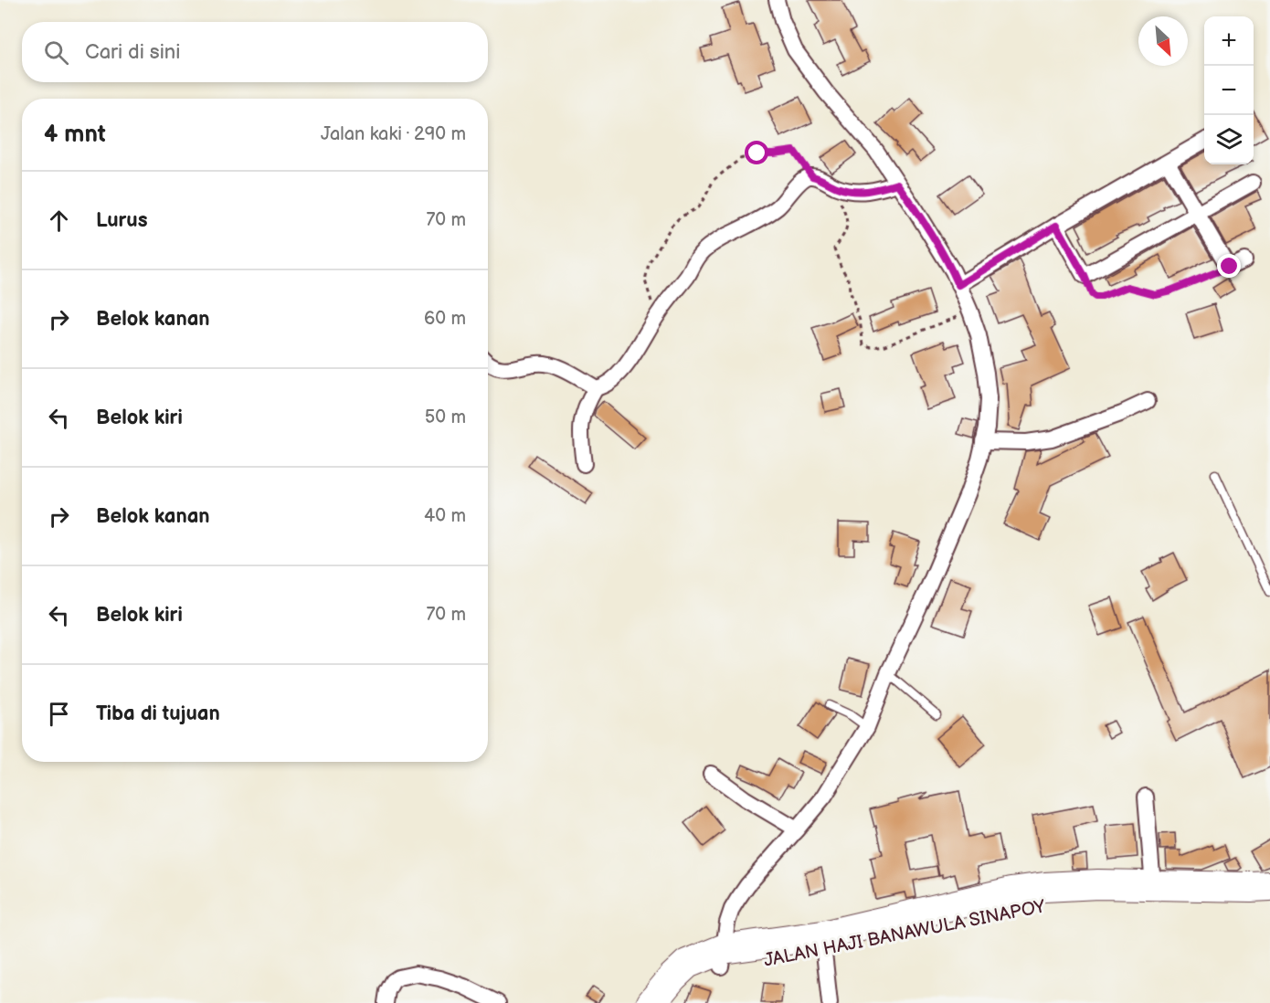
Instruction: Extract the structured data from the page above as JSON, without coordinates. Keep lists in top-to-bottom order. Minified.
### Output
{"streets":{"highway":["JALAN HAJI BANAWULA SINAPOY"]},"north":"bottom right","page":{"map_buttons":["+","−"],"search":"Cari di sini","heading":["4 mnt","Jalan kaki · 290 m"],"list":[["Lurus","70 m"],["Belok kanan","60 m"],["Belok kiri","50 m"],["Belok kanan","40 m"],["Belok kiri","70 m"],"Tiba di tujuan"]}}
